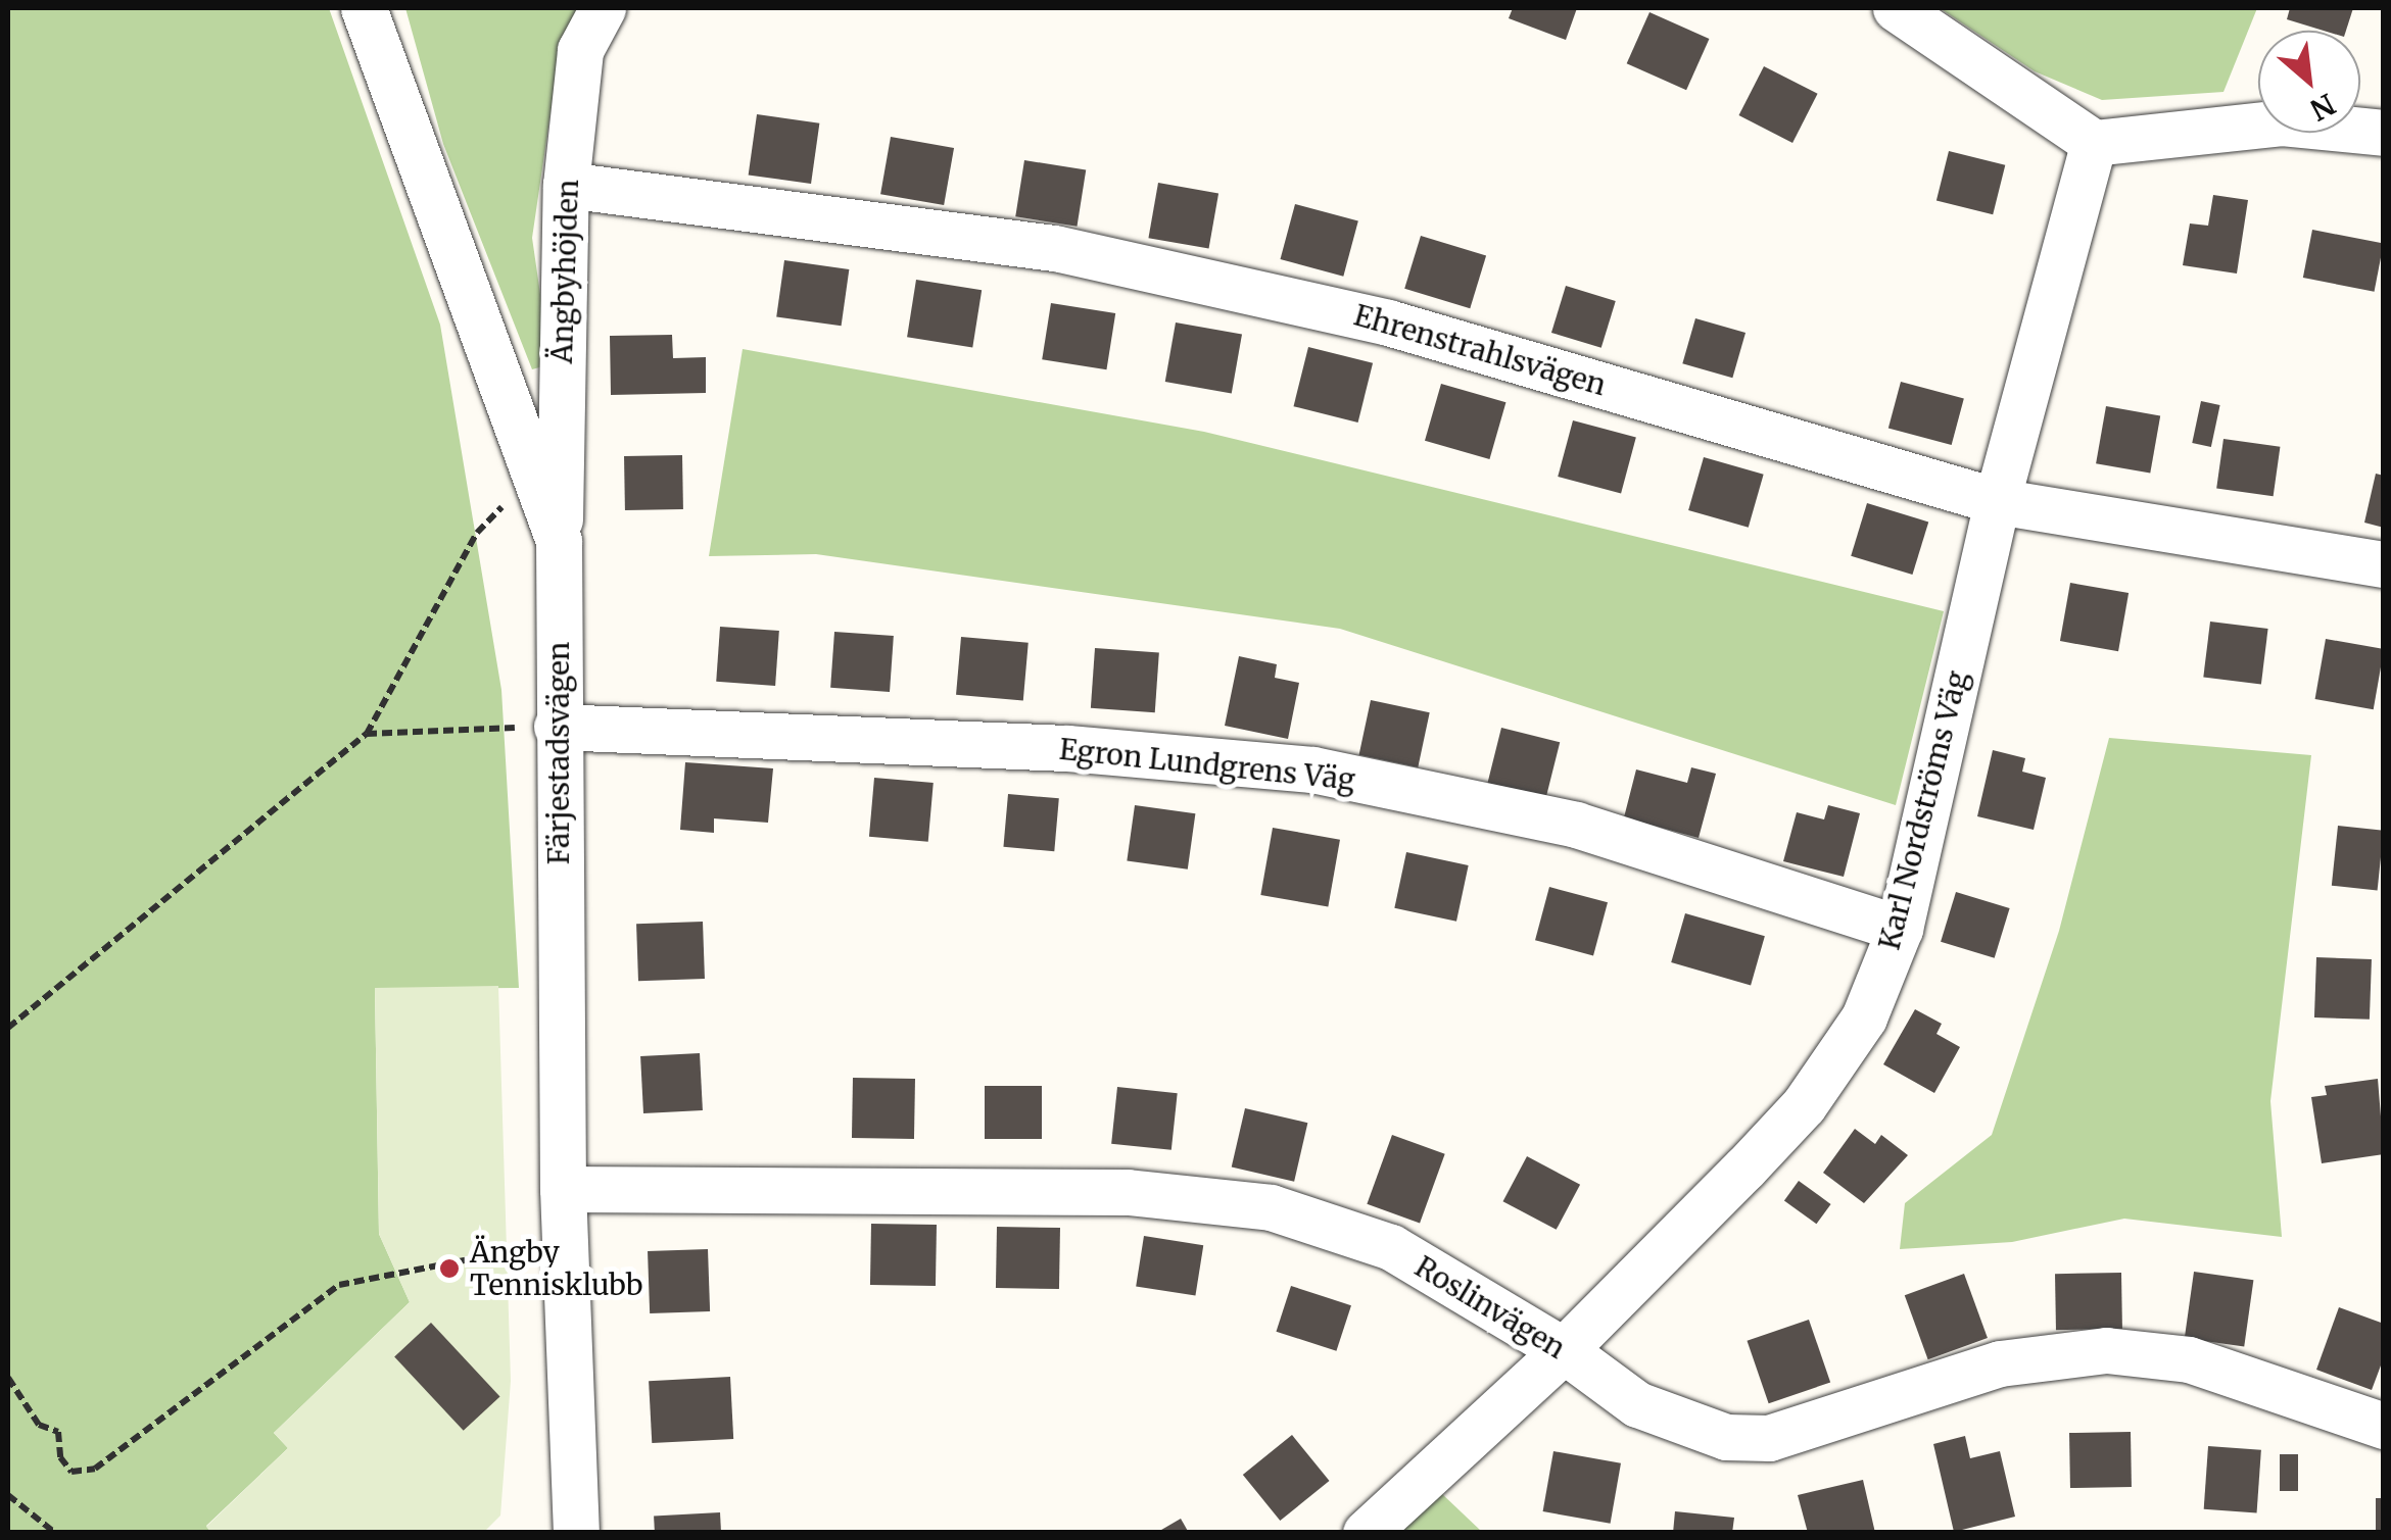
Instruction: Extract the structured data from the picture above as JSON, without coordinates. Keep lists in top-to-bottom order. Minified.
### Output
{"streets":{"street":["Ängbyhöjden","Ehrenstrahlsvägen","Färjestadsvägen","Egron Lundgrens Väg","Karl Nordströms Väg","Roslinvägen"]},"crossings":[["Ängbyhöjden","Ehrenstrahlsvägen"],["Ängbyhöjden","Färjestadsvägen"],["Ehrenstrahlsvägen","Karl Nordströms Väg"],["Färjestadsvägen","Egron Lundgrens Väg"],["Färjestadsvägen","Roslinvägen"],["Egron Lundgrens Väg","Karl Nordströms Väg"],["Karl Nordströms Väg","Roslinvägen"]],"places":["Ängby Tennisklubb"],"north":"bottom right"}
